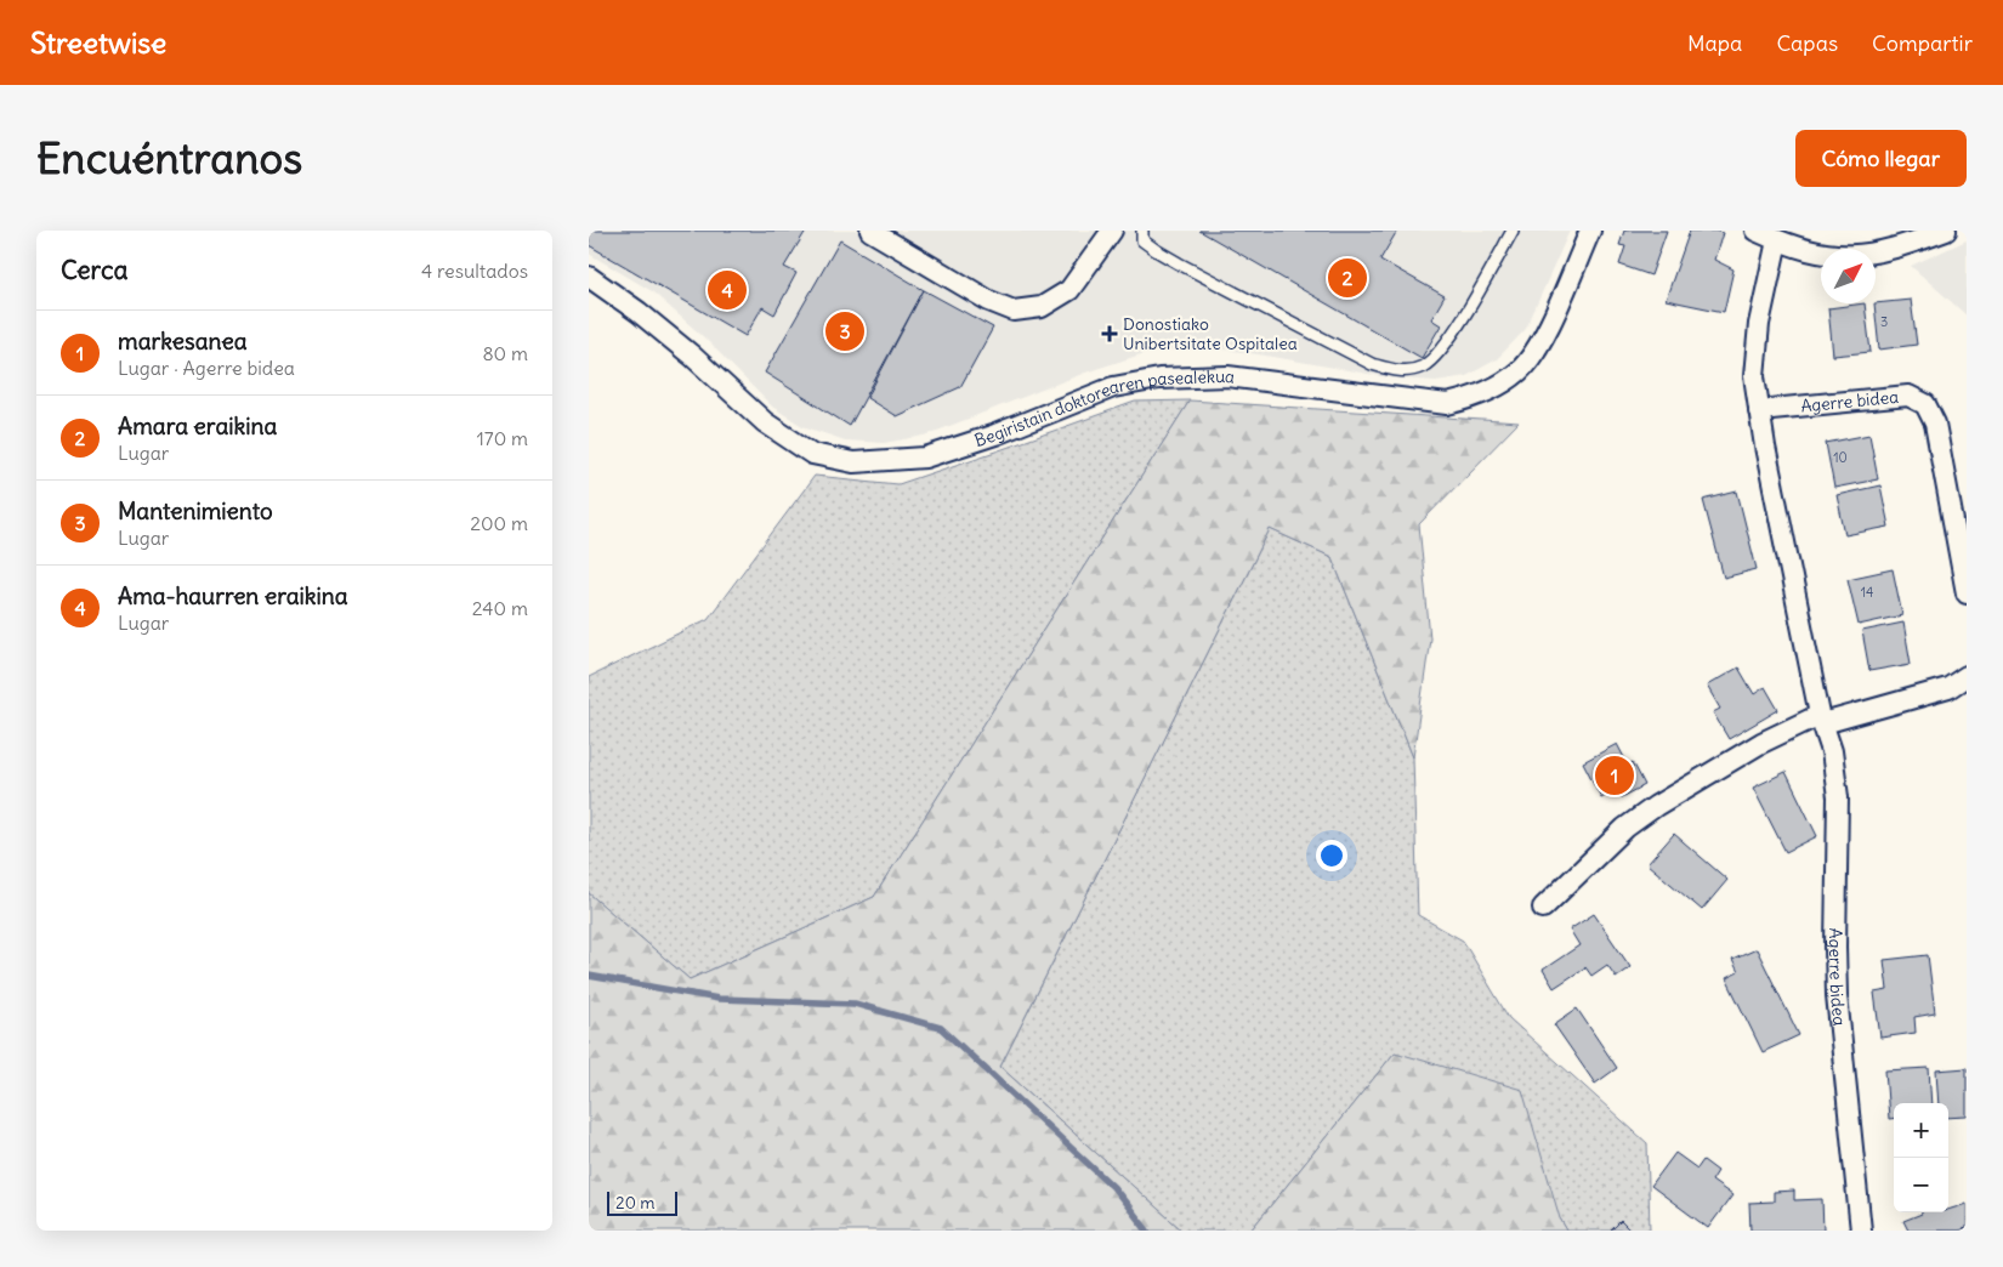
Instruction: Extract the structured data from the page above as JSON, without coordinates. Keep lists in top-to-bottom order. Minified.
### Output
{"streets":{"street":["Agerre bidea","Begiristain doktorearen pasealekua"]},"places":{"health":["Donostiako Unibertsitate Ospitalea"]},"house_numbers":["3","10","14"],"scale_bar":"20 m","north":"top right","page":{"header":"Streetwise","nav":["Mapa","Capas","Compartir"],"buttons":"Cómo llegar","title":"Encuéntranos","heading":["Cerca","4 resultados"],"pins":["2","4","3","1"],"list":[{"mark":"1","name":"markesanea","note":"Lugar · Agerre bidea","value":"80 m"},{"mark":"2","name":"Amara eraikina","note":"Lugar","value":"170 m"},{"mark":"3","name":"Mantenimiento","note":"Lugar","value":"200 m"},{"mark":"4","name":"Ama-haurren eraikina","note":"Lugar","value":"240 m"}],"map_buttons":["+","−"],"scale":"20 m"}}
